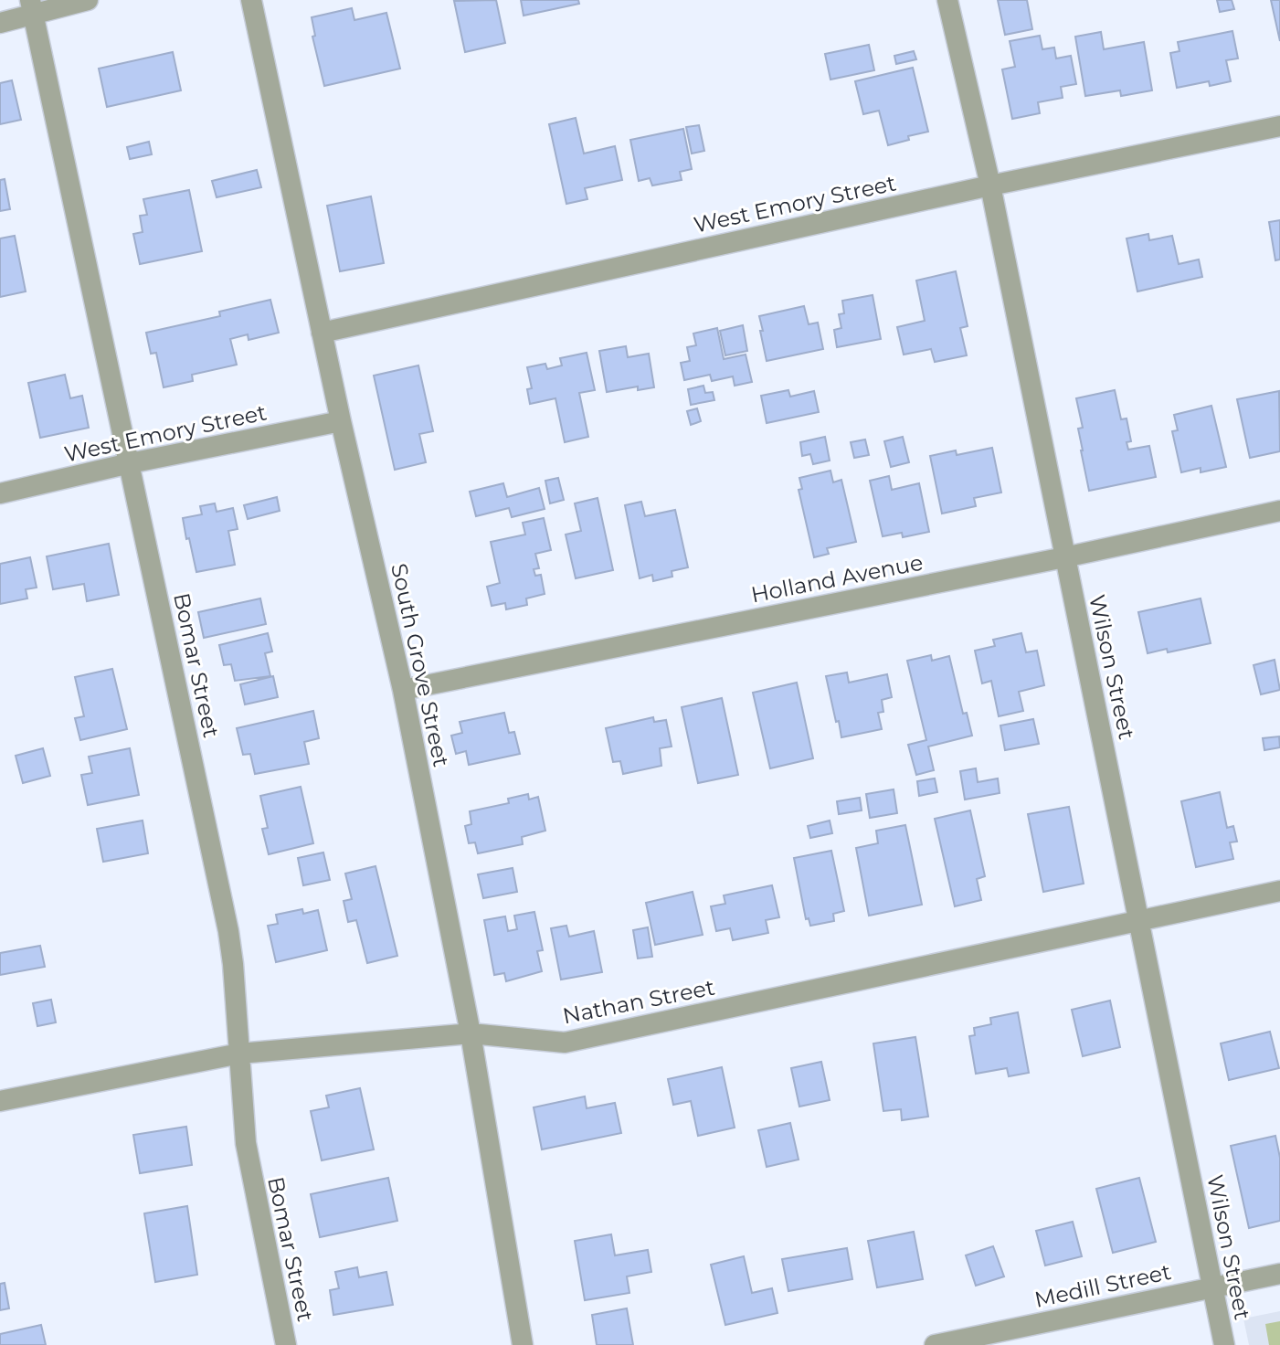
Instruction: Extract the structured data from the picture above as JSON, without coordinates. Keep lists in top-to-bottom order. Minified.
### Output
{"streets":{"street":["West Emory Street","Holland Avenue","Bomar Street","South Grove Street","Wilson Street","Nathan Street","Medill Street"]},"crossings":[["West Emory Street","Bomar Street"],["West Emory Street","South Grove Street"],["West Emory Street","Wilson Street"],["Holland Avenue","South Grove Street"],["Holland Avenue","Wilson Street"],["Bomar Street","Nathan Street"],["South Grove Street","Nathan Street"],["Wilson Street","Nathan Street"],["Wilson Street","Medill Street"]]}
